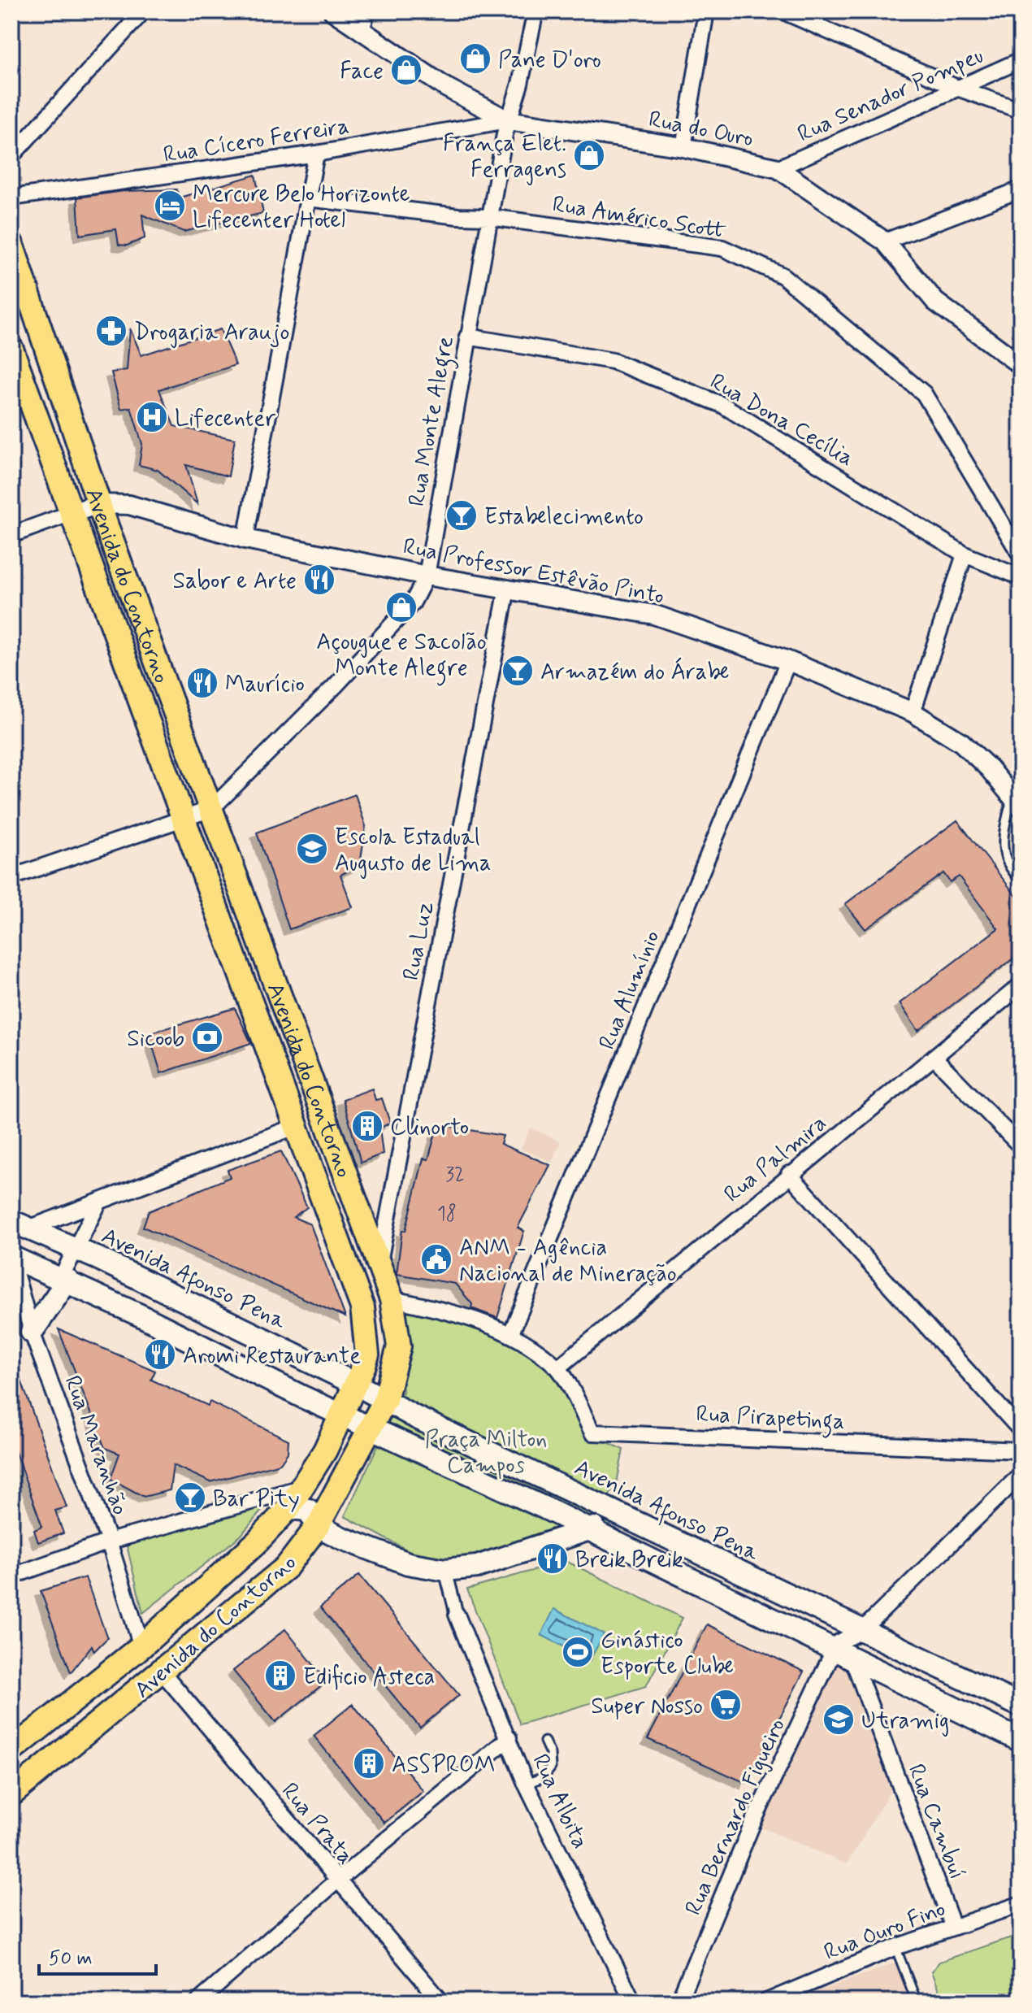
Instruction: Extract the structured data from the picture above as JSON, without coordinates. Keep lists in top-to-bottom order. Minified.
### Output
{"streets":{"main road":["Avenida do Contorno","Avenida Afonso Pena"],"street":["Rua Senador Pompeu","Rua do Ouro","Rua Cícero Ferreira","Rua Américo Scott","Rua Dona Cecília","Rua Monte Alegre","Rua Professor Estêvão Pinto","Rua Luz","Rua Alumínio","Rua Palmira","Rua Pirapetinga","Rua Maranhão","Rua Albita","Rua Bernardo Figueiro","Rua Cambuí","Rua Prata","Rua Ouro Fino"]},"crossings":[["Rua Senador Pompeu","Rua do Ouro"],["Rua do Ouro","Rua Cícero Ferreira"],["Rua do Ouro","Rua Monte Alegre"],["Rua Cícero Ferreira","Rua Monte Alegre"],["Rua Américo Scott","Rua Monte Alegre"],["Rua Dona Cecília","Rua Monte Alegre"],["Rua Monte Alegre","Rua Professor Estêvão Pinto"],["Rua Monte Alegre","Avenida do Contorno"],["Rua Professor Estêvão Pinto","Avenida do Contorno"],["Rua Professor Estêvão Pinto","Rua Luz"],["Rua Professor Estêvão Pinto","Rua Alumínio"],["Avenida do Contorno","Rua Luz"],["Avenida do Contorno","Avenida Afonso Pena"],["Avenida do Contorno","Rua Maranhão"],["Avenida do Contorno","Rua Prata"],["Rua Palmira","Rua Pirapetinga"],["Rua Bernardo Figueiro","Rua Cambuí"],["Rua Cambuí","Rua Ouro Fino"]],"parks":["Praça Milton Campos"],"places":{"shop":["Pane D'oro","Face","França Elet. Ferragens","Açougue e Sacolão Monte Alegre"],"hotel":["Mercure Belo Horizonte Lifecenter Hotel"],"pharmacy":["Drogaria Araujo"],"hospital":["Lifecenter"],"bar":["Estabelecimento","Armazém do Árabe","Bar Pity"],"restaurant":["Sabor e Arte","Maurício","Aromi Restaurante","Breik Breik"],"school or university":["Escola Estadual Augusto de Lima","Utramig"],"bank":["Sicoob"],"building":["Clinorto","Edificio Asteca","ASSPROM"],"public building":["ANM - Agência Nacional de Mineração"],"sports":["Ginástico Esporte Clube"],"supermarket":["Super Nosso"]},"house_numbers":["32","18"],"scale_bar":"50 m"}
